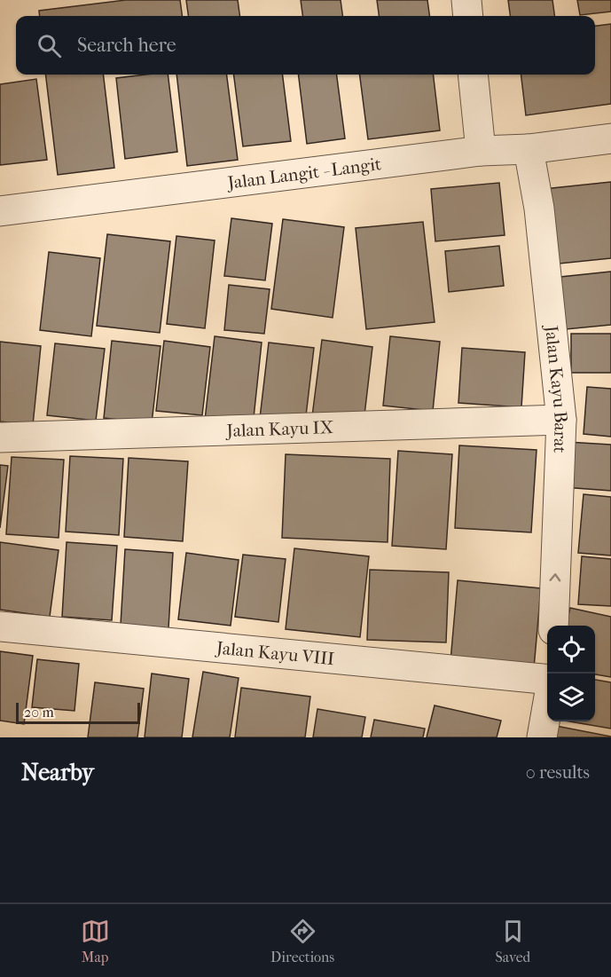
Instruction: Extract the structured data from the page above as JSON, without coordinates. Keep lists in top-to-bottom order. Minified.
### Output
{"streets":{"street":["Jalan Langit - Langit","Jalan Kayu Barat","Jalan Kayu IX","Jalan Kayu VIII"]},"crossings":[["Jalan Langit - Langit","Jalan Kayu Barat"],["Jalan Kayu Barat","Jalan Kayu IX"]],"one_way":["Jalan Kayu Barat"],"scale_bar":"20 m","page":{"search":"Search here","scale":"20 m","heading":["Nearby","0 results"],"nav":["Map","Directions","Saved"]}}
